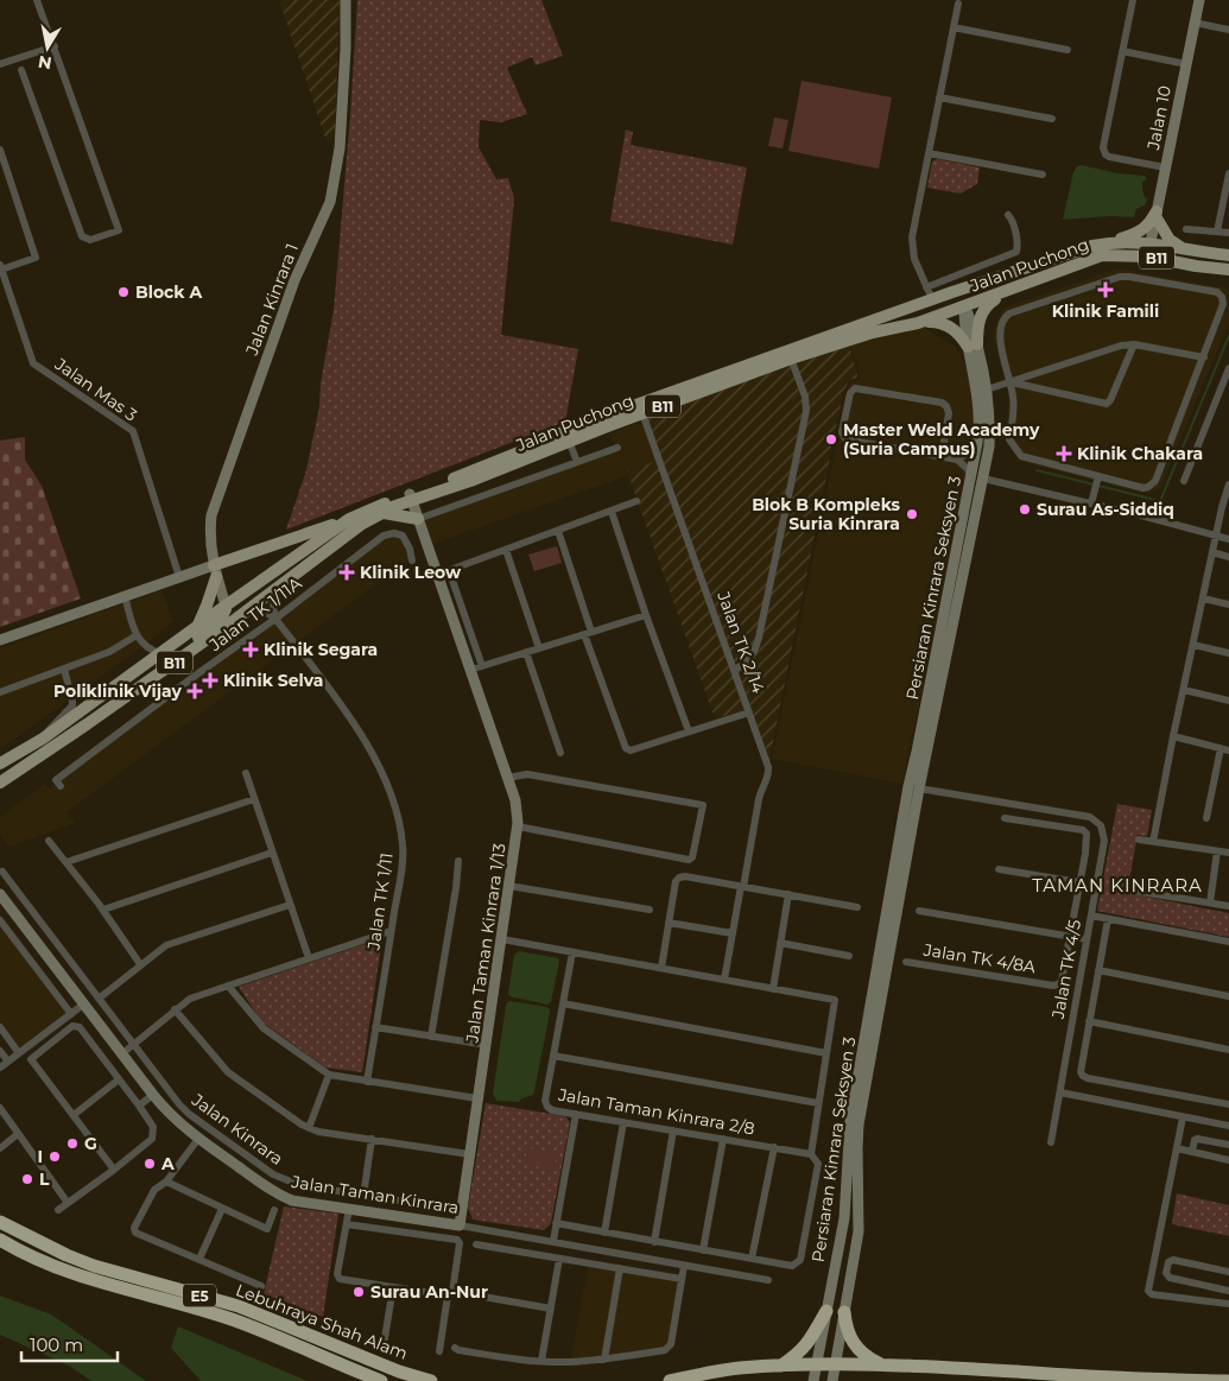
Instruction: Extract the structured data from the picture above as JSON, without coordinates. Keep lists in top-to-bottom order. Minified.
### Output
{"streets":{"highway":["E5","Lebuhraya Shah Alam"],"main road":["B11","Jalan Puchong"],"street":["Jalan 10","Jalan Kinrara 1","Jalan Mas 3","Persiaran Kinrara Seksyen 3","Jalan TK 1/11A","Jalan TK 2/14","Jalan TK 1/11","Jalan Taman Kinrara 1/13","Jalan TK 4/8A","Jalan TK 4/5","Jalan Taman Kinrara 2/8","Jalan Kinrara","Jalan Taman Kinrara"]},"crossings":[["Jalan 10","Jalan Puchong"],["Jalan Puchong","Jalan Kinrara 1"],["Jalan Puchong","Persiaran Kinrara Seksyen 3"],["Jalan Puchong","Jalan TK 2/14"],["Jalan Puchong","Jalan Taman Kinrara 1/13"],["Persiaran Kinrara Seksyen 3","Jalan TK 4/5"],["Jalan TK 1/11A","Jalan TK 1/11"],["Jalan Taman Kinrara 1/13","Jalan Kinrara"],["Jalan Taman Kinrara 1/13","Jalan Taman Kinrara"]],"districts":["TAMAN KINRARA"],"places":{"health":["Klinik Famili","Klinik Chakara","Klinik Leow","Klinik Segara","Klinik Selva","Poliklinik Vijay"],"other":["Block A","Master Weld Academy (Suria Campus)","Surau As-Siddiq","Blok B Kompleks Suria Kinrara","G","I","A","L","Surau An-Nur"]},"scale_bar":"100 m","north":"bottom"}
